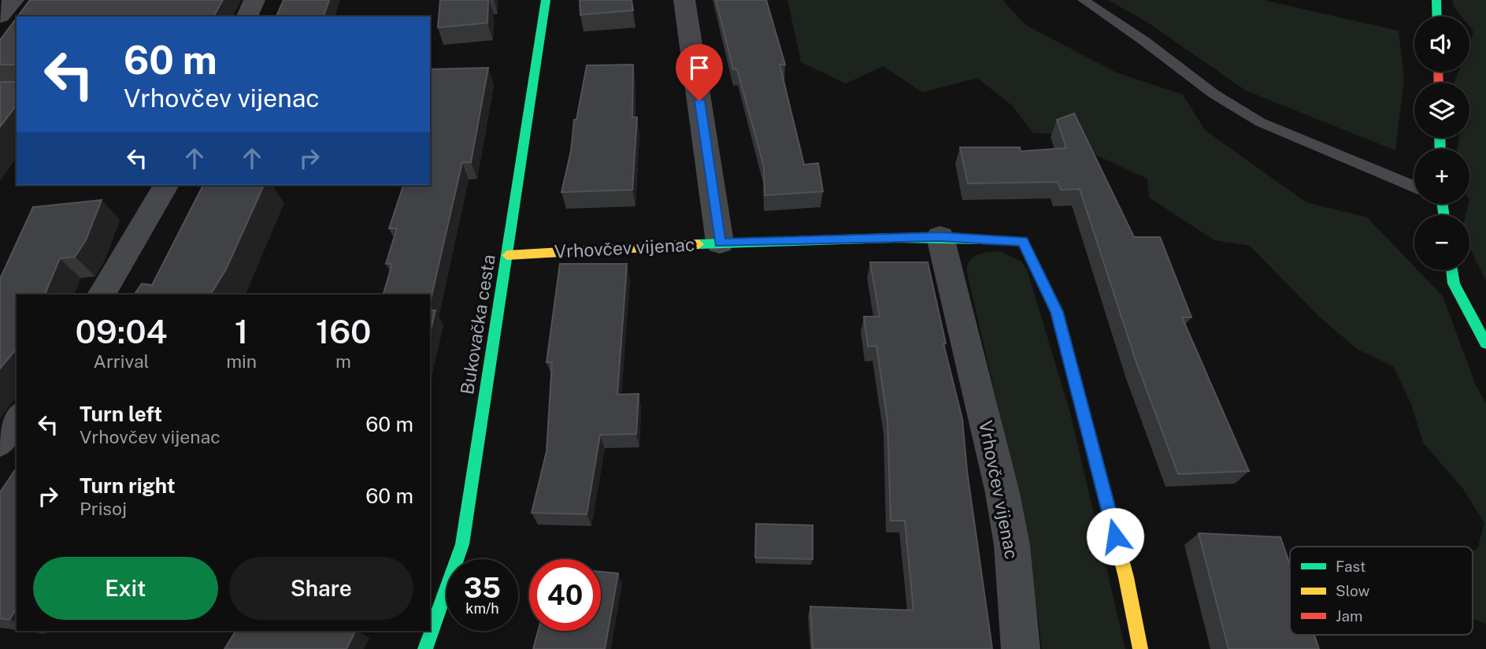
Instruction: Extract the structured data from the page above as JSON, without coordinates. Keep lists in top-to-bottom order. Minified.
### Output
{"streets":{"street":["Vrhovčev vijenac","Bukovačka cesta"]},"crossings":[["Vrhovčev vijenac","Bukovačka cesta"]],"legend":["Fast","Slow","Jam"],"page":{"map_buttons":["+","−"],"turn":["60 m","Vrhovčev vijenac"],"eta":["09:04","Arrival","1","min","160","m"],"list":[{"name":"Turn left","note":"Vrhovčev vijenac","value":"60 m"},{"name":"Turn right","note":"Prisoj","value":"60 m"}],"buttons":["Exit","Share"],"speed":"35 km/h","limit":"40"}}
